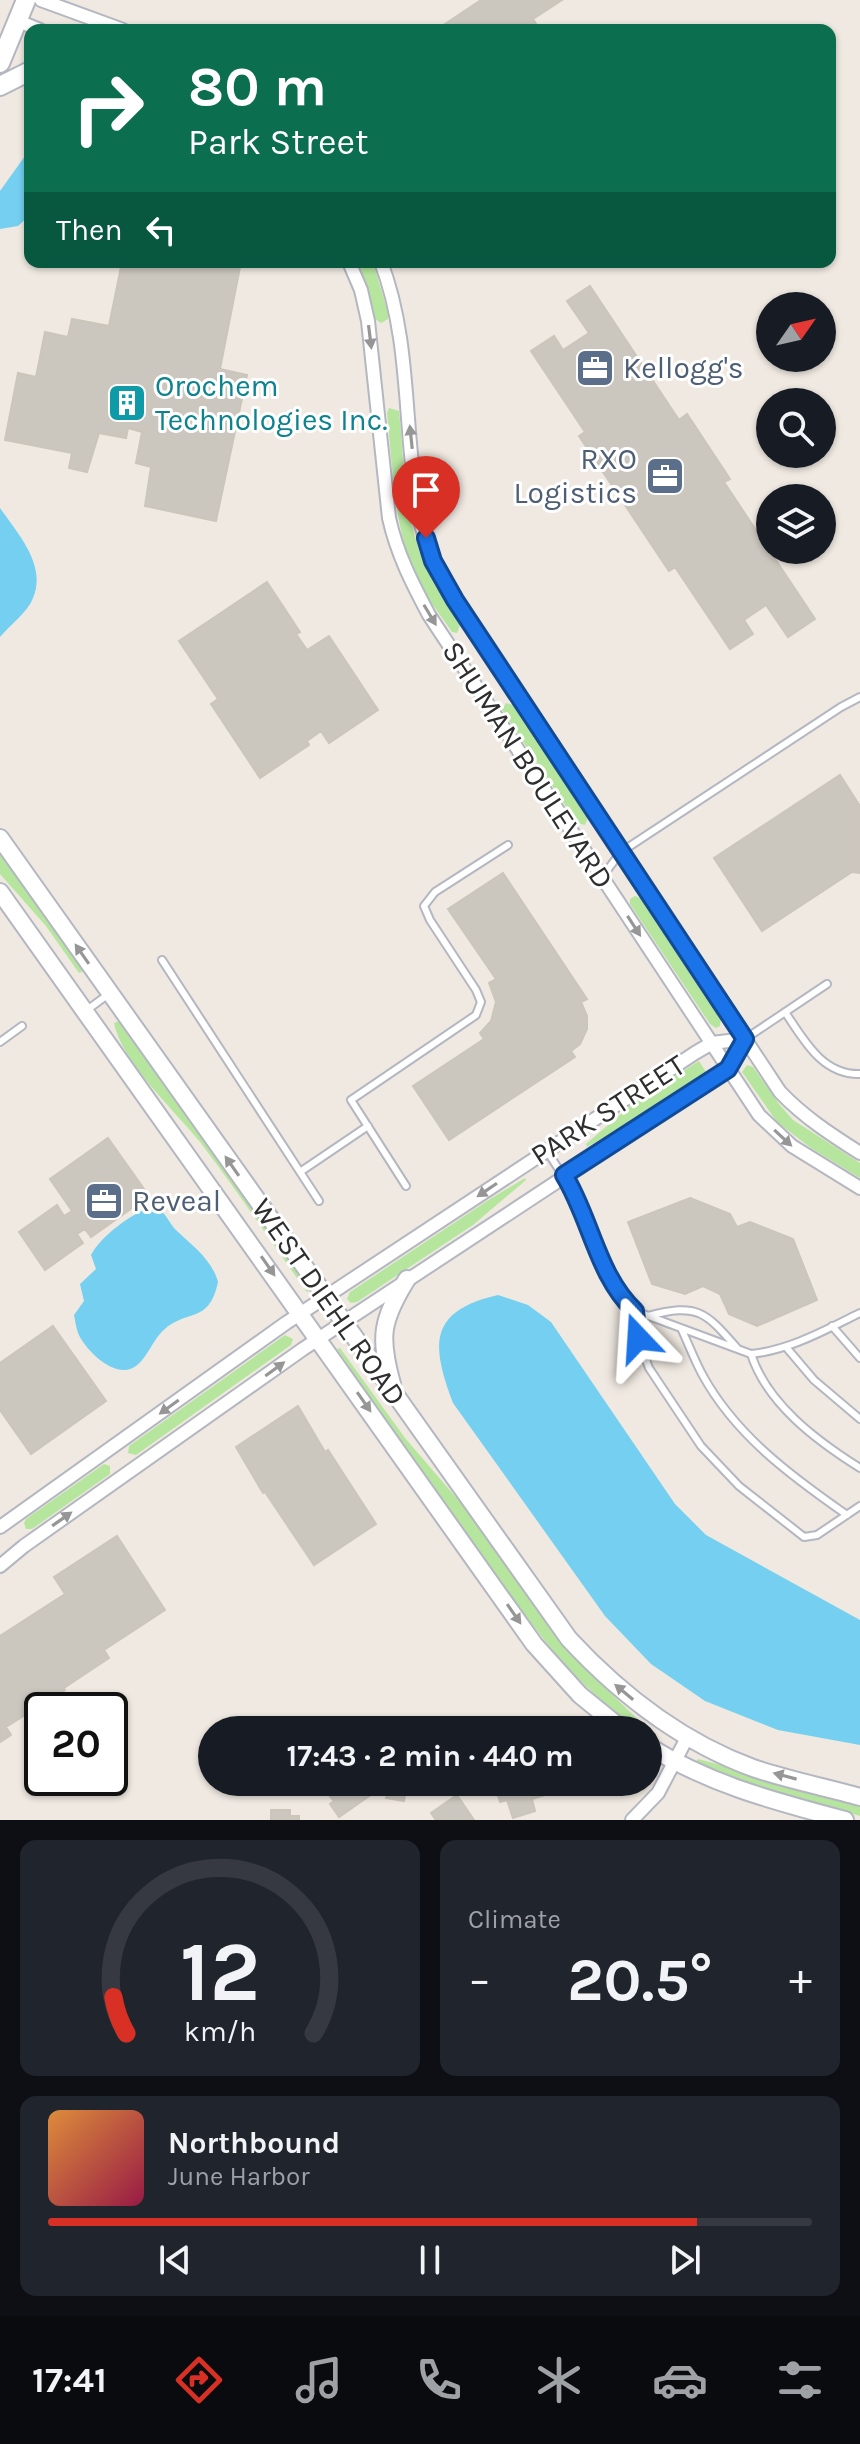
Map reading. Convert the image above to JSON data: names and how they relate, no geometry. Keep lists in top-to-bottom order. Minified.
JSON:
{"streets":{"street":["SHUMAN BOULEVARD","PARK STREET","WEST DIEHL ROAD"]},"crossings":[["SHUMAN BOULEVARD","PARK STREET"],["PARK STREET","WEST DIEHL ROAD"]],"places":{"office":["Kellogg's","RXO Logistics","Reveal"],"building":["Orochem Technologies Inc."]},"north":"top right","page":{"turn":["80 m","Park Street"],"then":"Then","limit":"20","trip":"17:43 · 2 min · 440 m","tile":"Climate","heat":["−","20.5°","+"],"song":["Northbound","June Harbor"],"tabs":"17:41","gauge":["12","km/h"]}}
